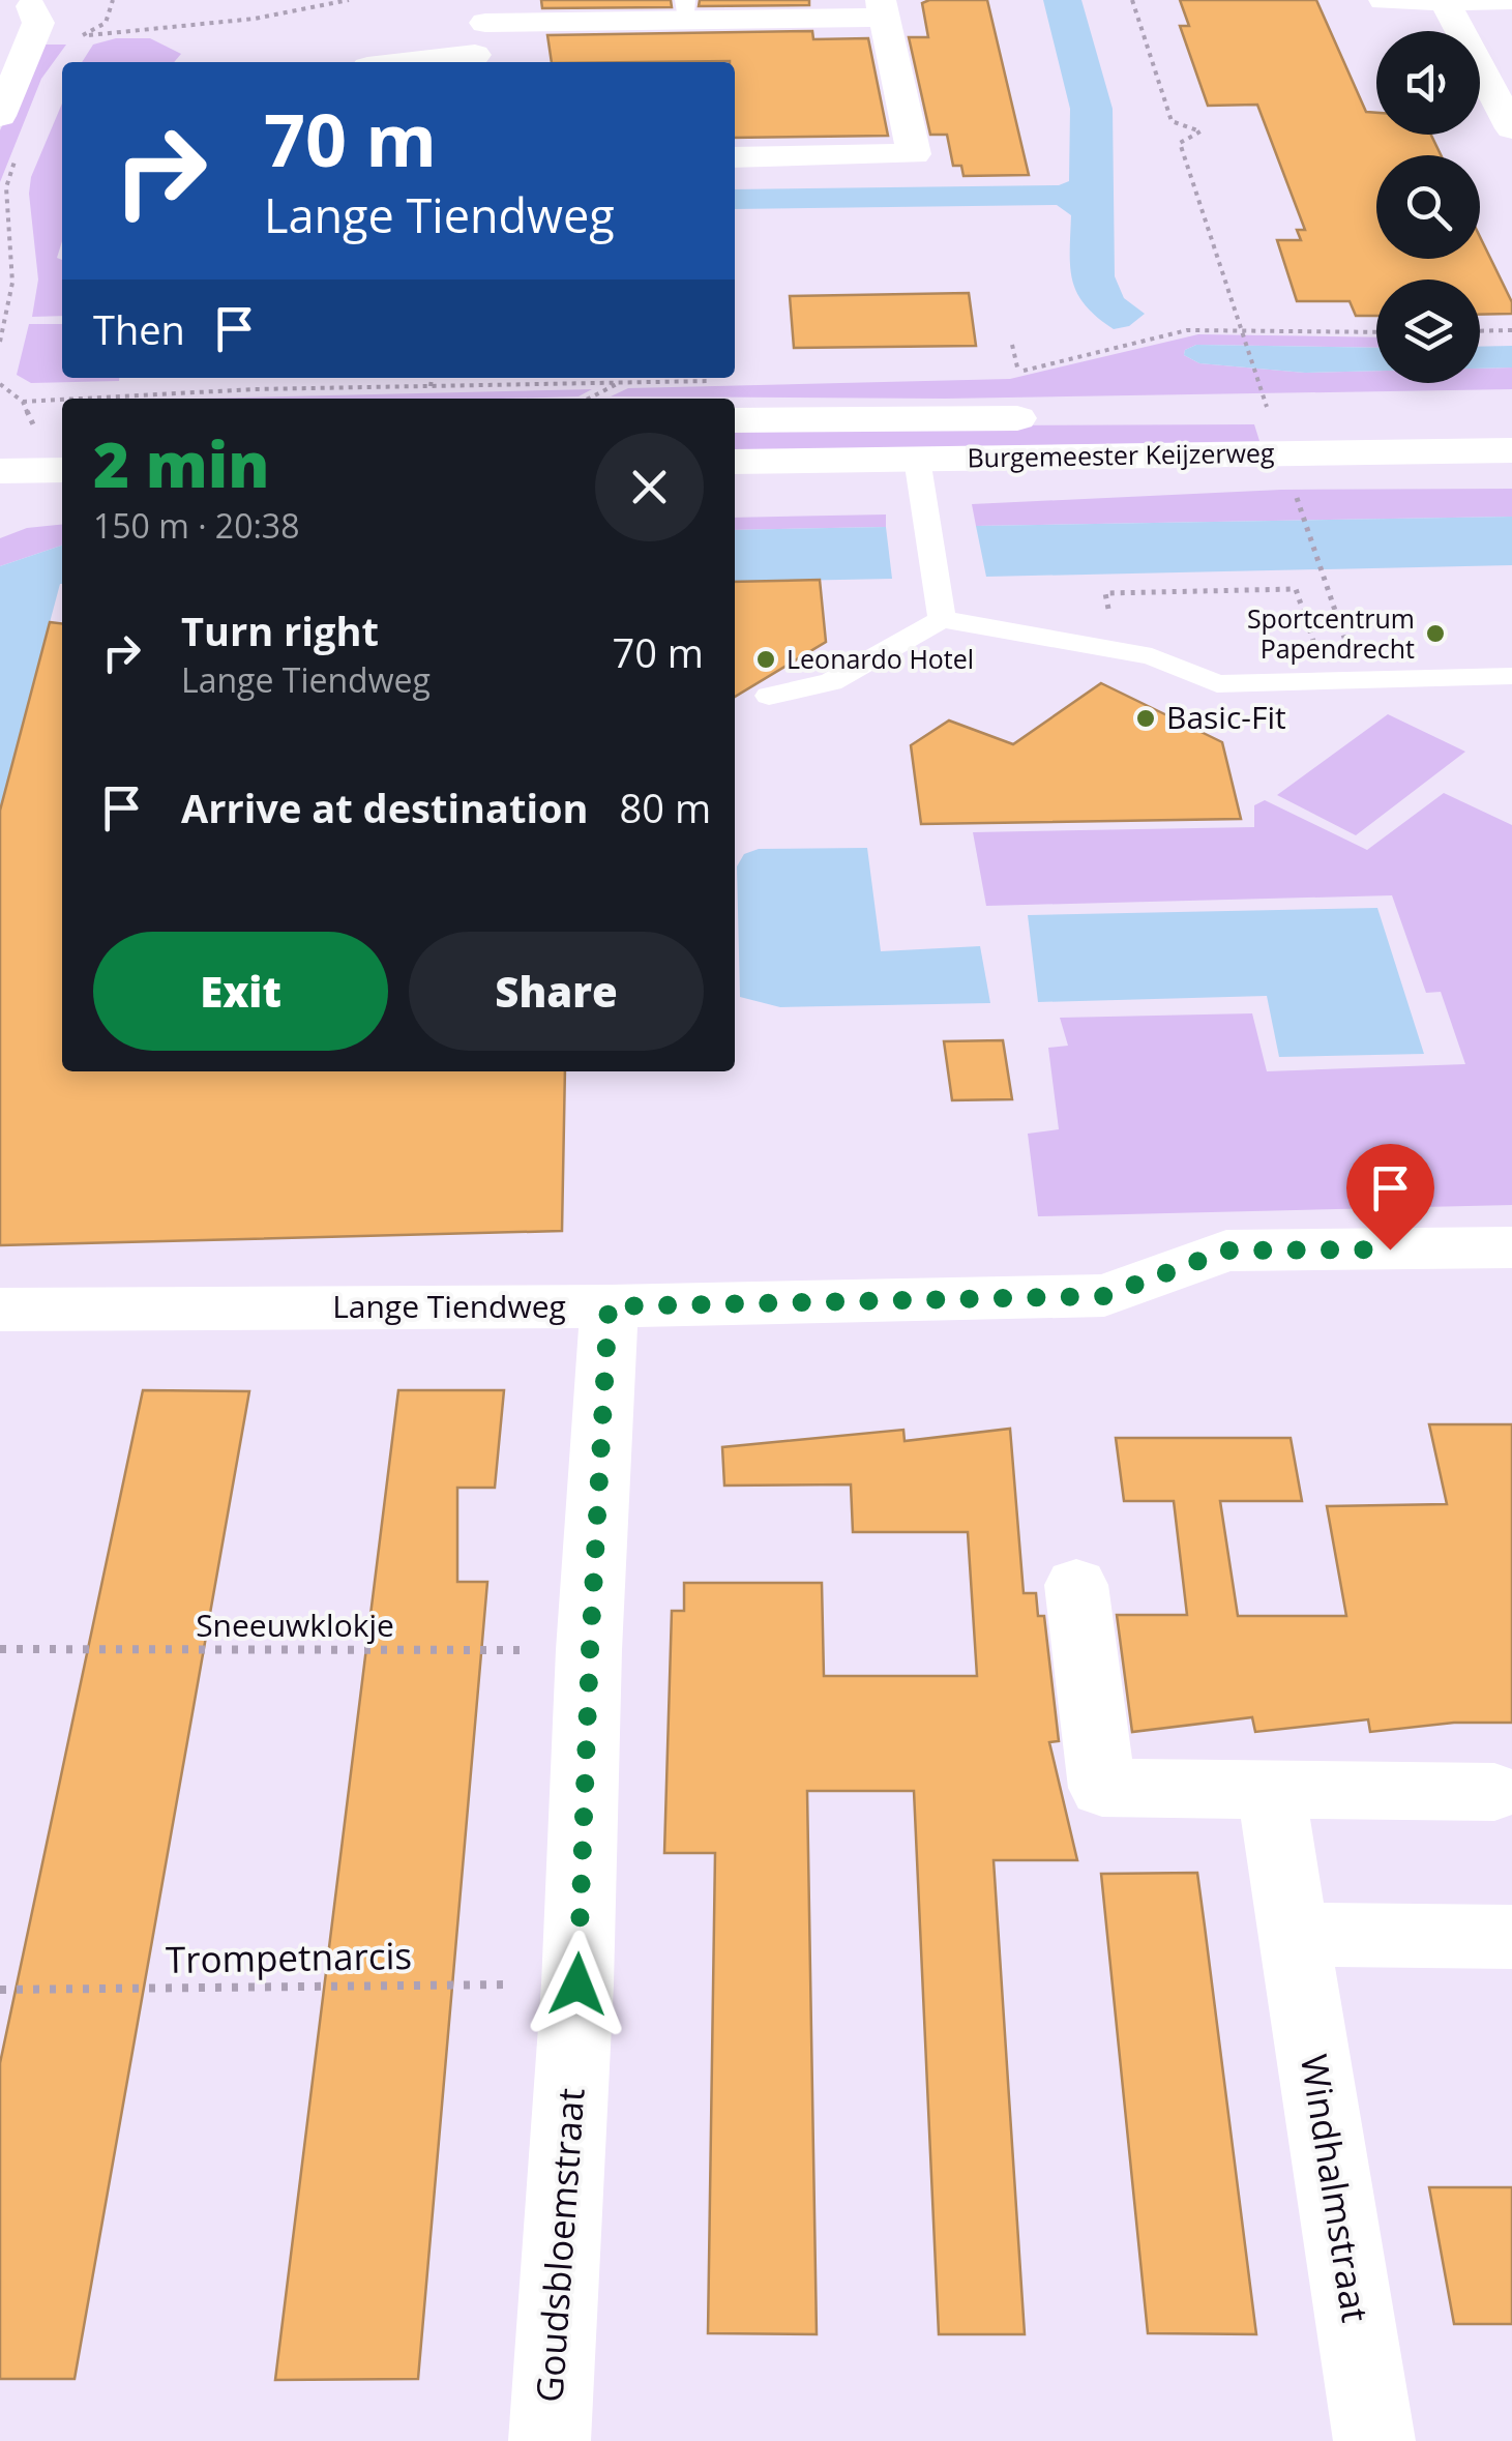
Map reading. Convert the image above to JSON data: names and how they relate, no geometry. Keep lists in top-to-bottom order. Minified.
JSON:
{"streets":{"street":["Burgemeester Keijzerweg","Lange Tiendweg","Windhalmstraat","Goudsbloemstraat"],"path":["Sneeuwklokje","Trompetnarcis"]},"crossings":[["Lange Tiendweg","Goudsbloemstraat"],["Sneeuwklokje","Goudsbloemstraat"],["Trompetnarcis","Goudsbloemstraat"]],"places":["Sportcentrum Papendrecht","Leonardo Hotel","Basic-Fit"],"page":{"turn":["70 m","Lange Tiendweg"],"then":"Then","heading":["2 min","150 m · 20:38"],"list":[{"name":"Turn right","note":"Lange Tiendweg","value":"70 m"},{"name":"Arrive at destination","value":"80 m"}],"buttons":["Exit","Share"]}}
